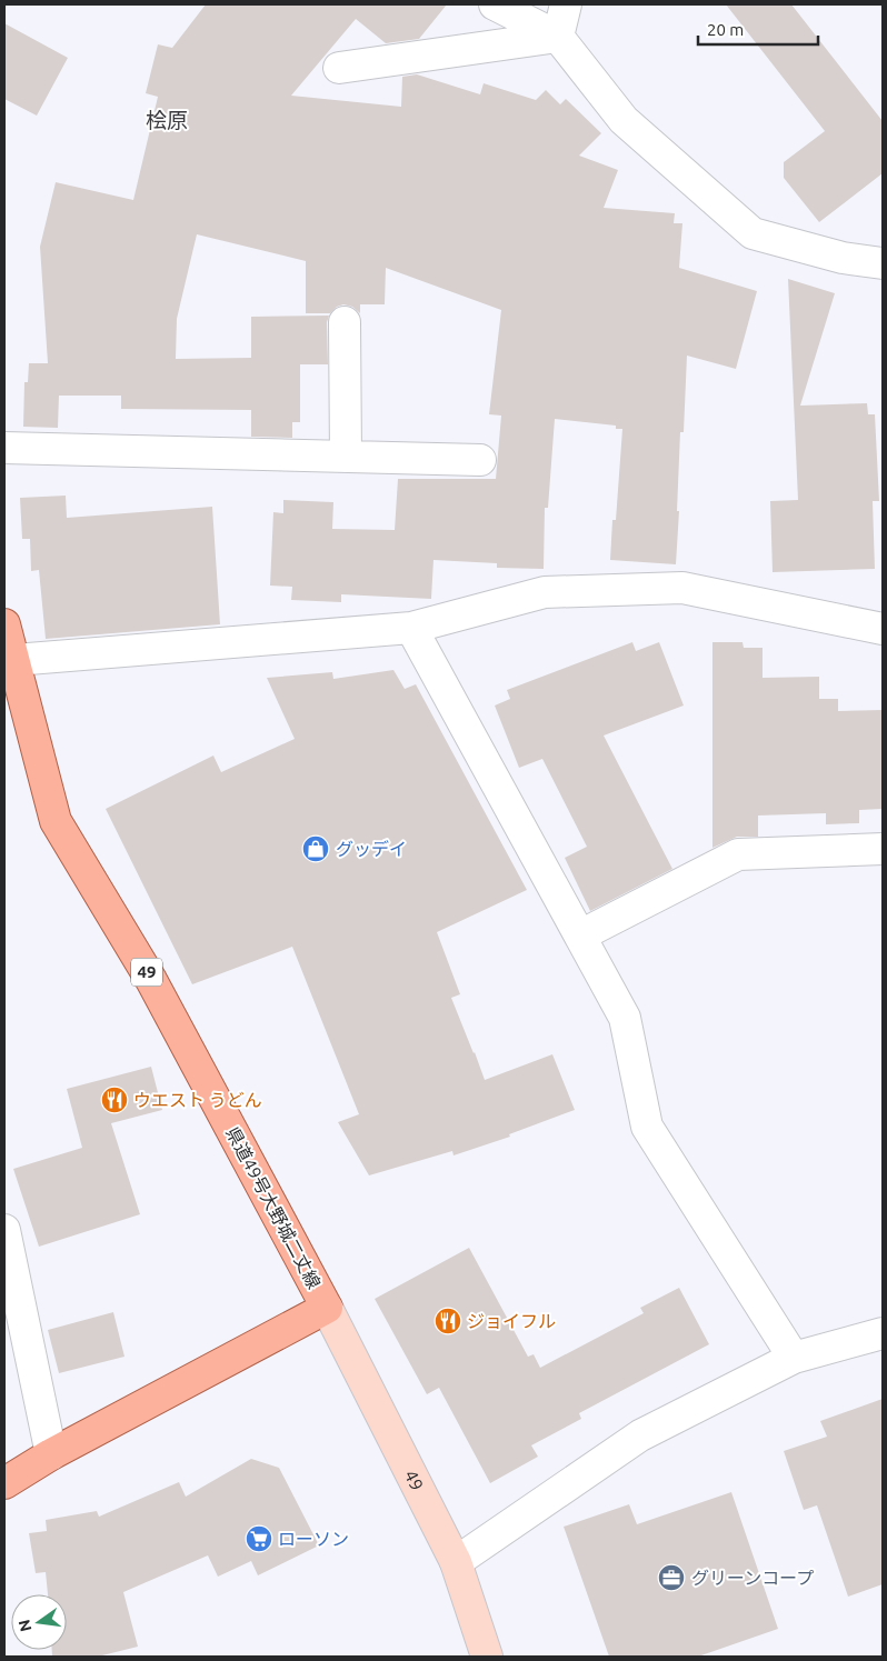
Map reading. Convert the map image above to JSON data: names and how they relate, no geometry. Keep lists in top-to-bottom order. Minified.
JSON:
{"streets":{"main road":["49","県道49号大野城二丈線"]},"crossings":[["49","県道49号大野城二丈線"]],"districts":["桧原"],"places":{"shop":["グッデイ"],"restaurant":["ウエスト うどん","ジョイフル"],"supermarket":["ローソン"],"office":["グリーンコープ"]},"scale_bar":"20 m","north":"left"}
